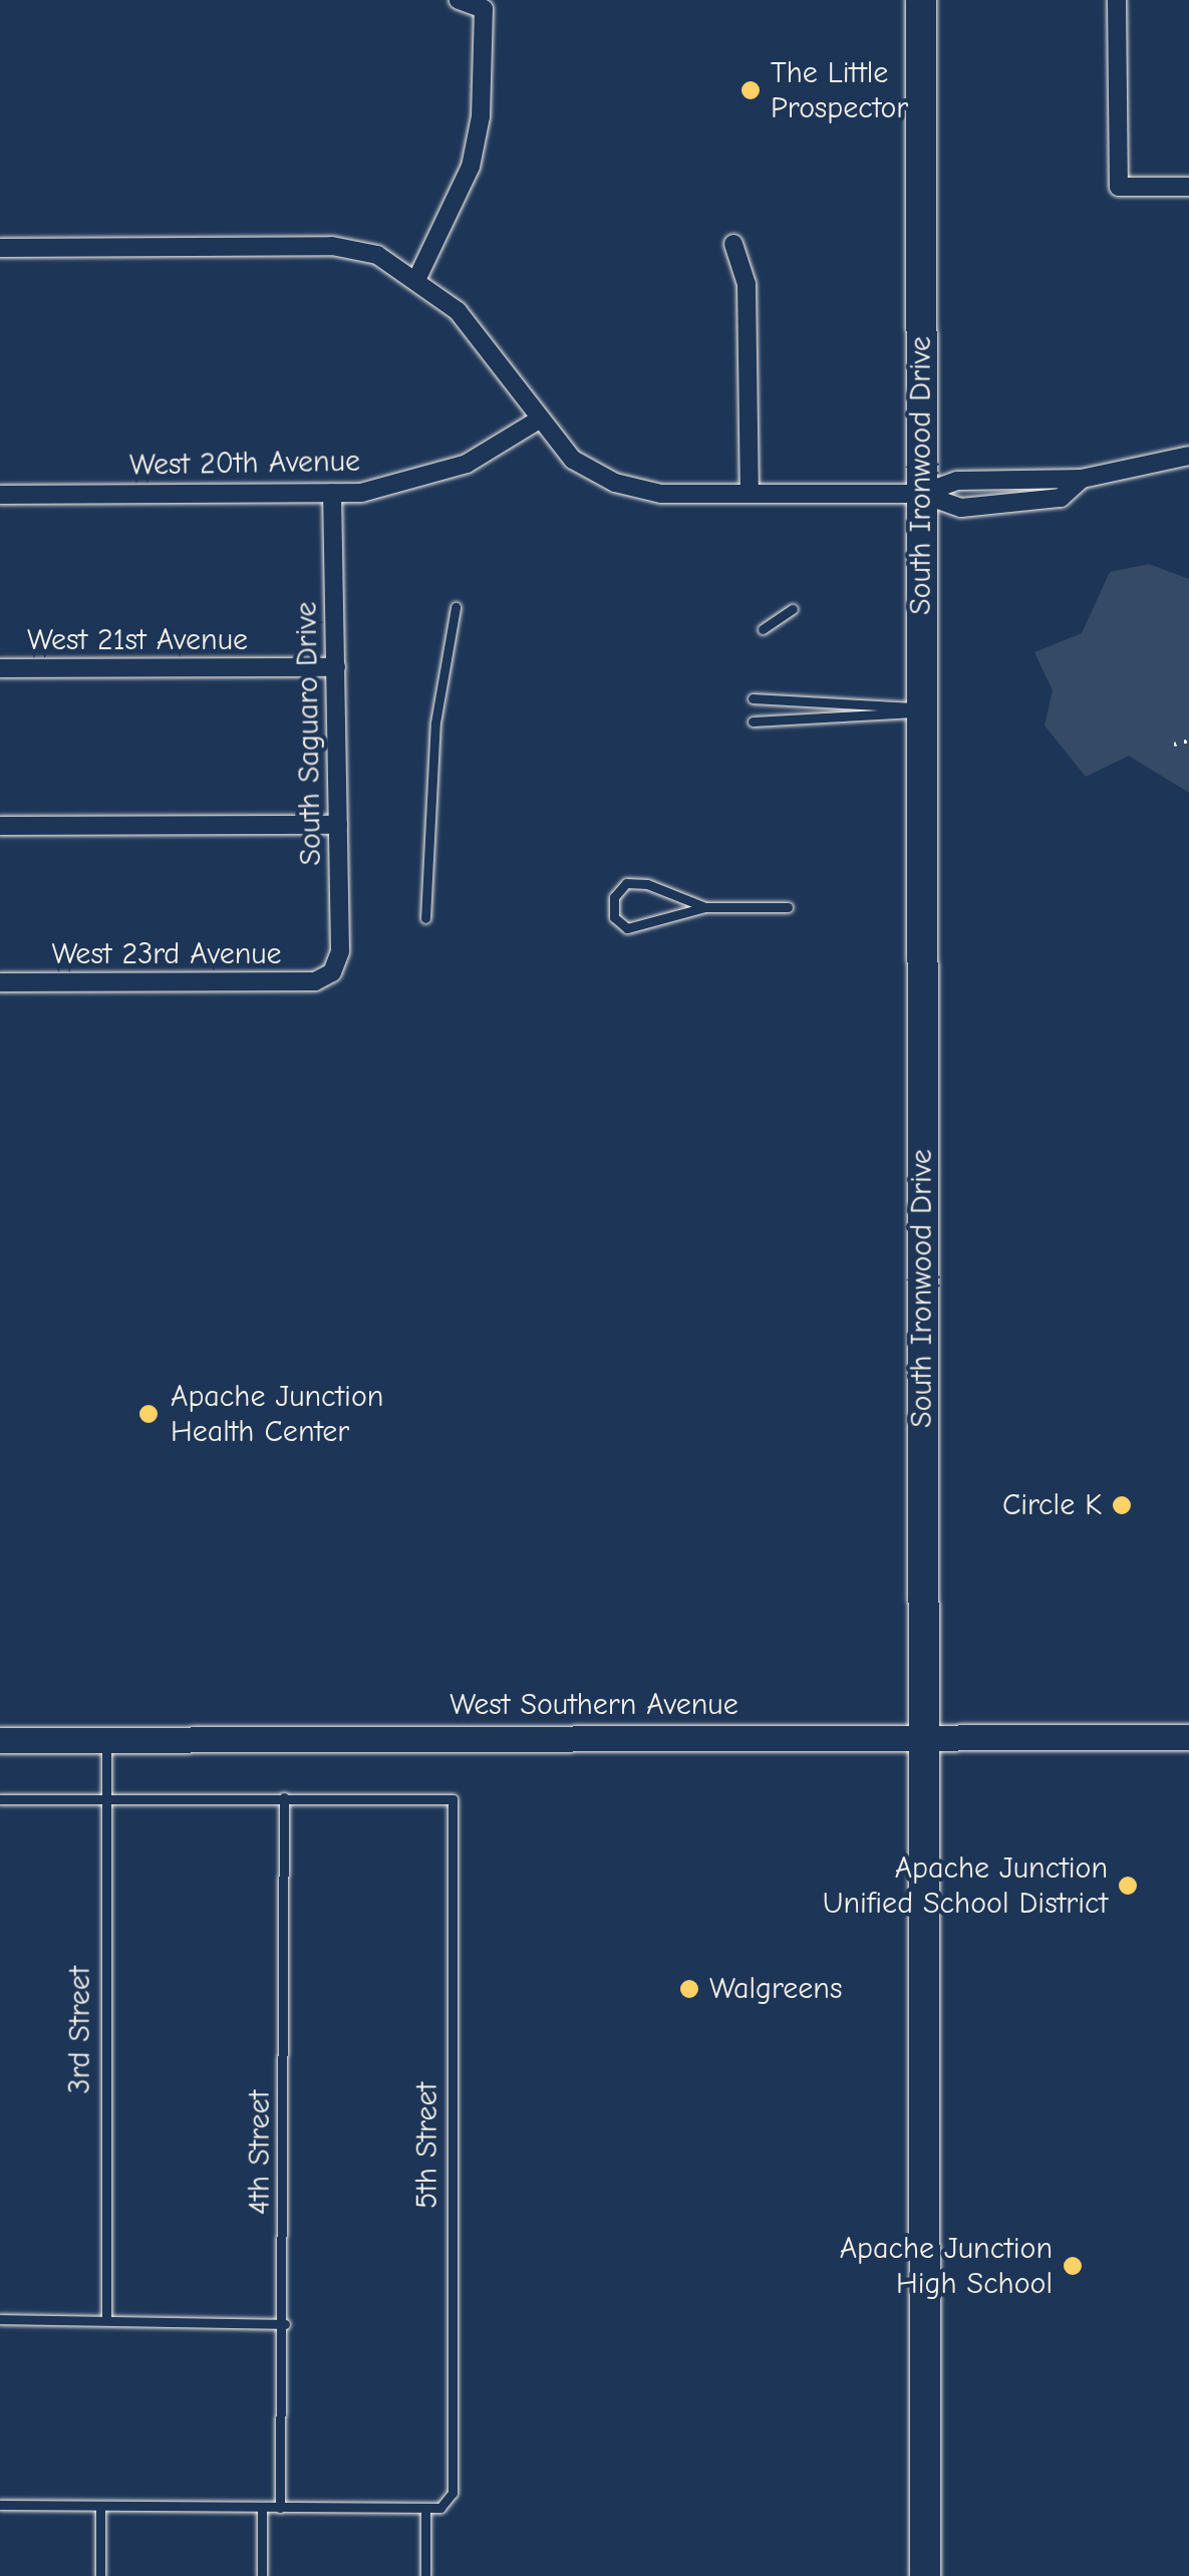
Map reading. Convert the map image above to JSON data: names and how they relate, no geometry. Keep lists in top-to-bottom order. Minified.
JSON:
{"streets":{"main road":["South Ironwood Drive","West Southern Avenue"],"street":["West 20th Avenue","West 21st Avenue","South Saguaro Drive","West 23rd Avenue"],"lane":["3rd Street","5th Street","4th Street"]},"crossings":[["West 20th Avenue","South Saguaro Drive"],["South Ironwood Drive","West Southern Avenue"],["West 21st Avenue","South Saguaro Drive"],["South Saguaro Drive","West 23rd Avenue"],["West Southern Avenue","3rd Street"],["5th Street","4th Street"]],"places":["The Little Prospector","Apache Junction Health Center","Circle K","Apache Junction Unified School District","Walgreens","Apache Junction High School"]}
